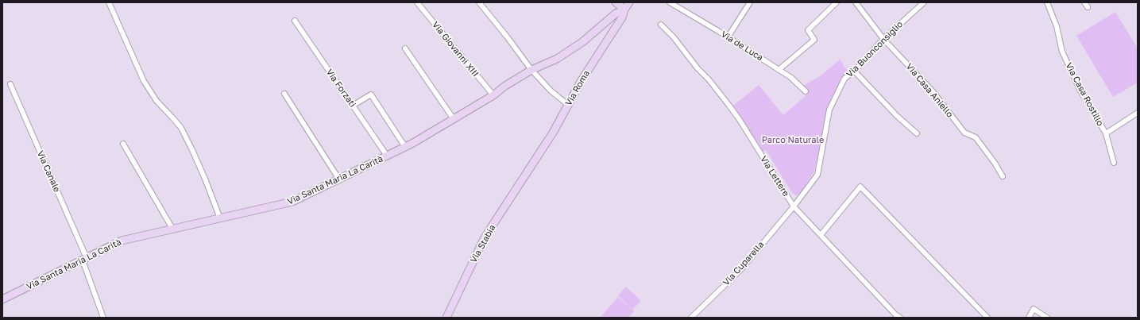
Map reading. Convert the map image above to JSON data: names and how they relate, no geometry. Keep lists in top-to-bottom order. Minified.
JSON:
{"streets":{"street":["Via de Luca","Via Giovanni XIII","Via Buonconsiglio","Via Forzati","Via Roma","Via Casa Aniello","Via Casa Rostillo","Via Canale","Via Lettere","Via Santa Maria La Carità","Via Stabia","Via Cuparella"]},"crossings":[["Via Giovanni XIII","Via Santa Maria La Carità"],["Via Buonconsiglio","Via Casa Aniello"],["Via Buonconsiglio","Via Lettere"],["Via Buonconsiglio","Via Cuparella"],["Via Forzati","Via Santa Maria La Carità"],["Via Roma","Via Santa Maria La Carità"],["Via Roma","Via Stabia"],["Via Canale","Via Santa Maria La Carità"],["Via Lettere","Via Cuparella"]],"parks":["Parco Naturale"]}
